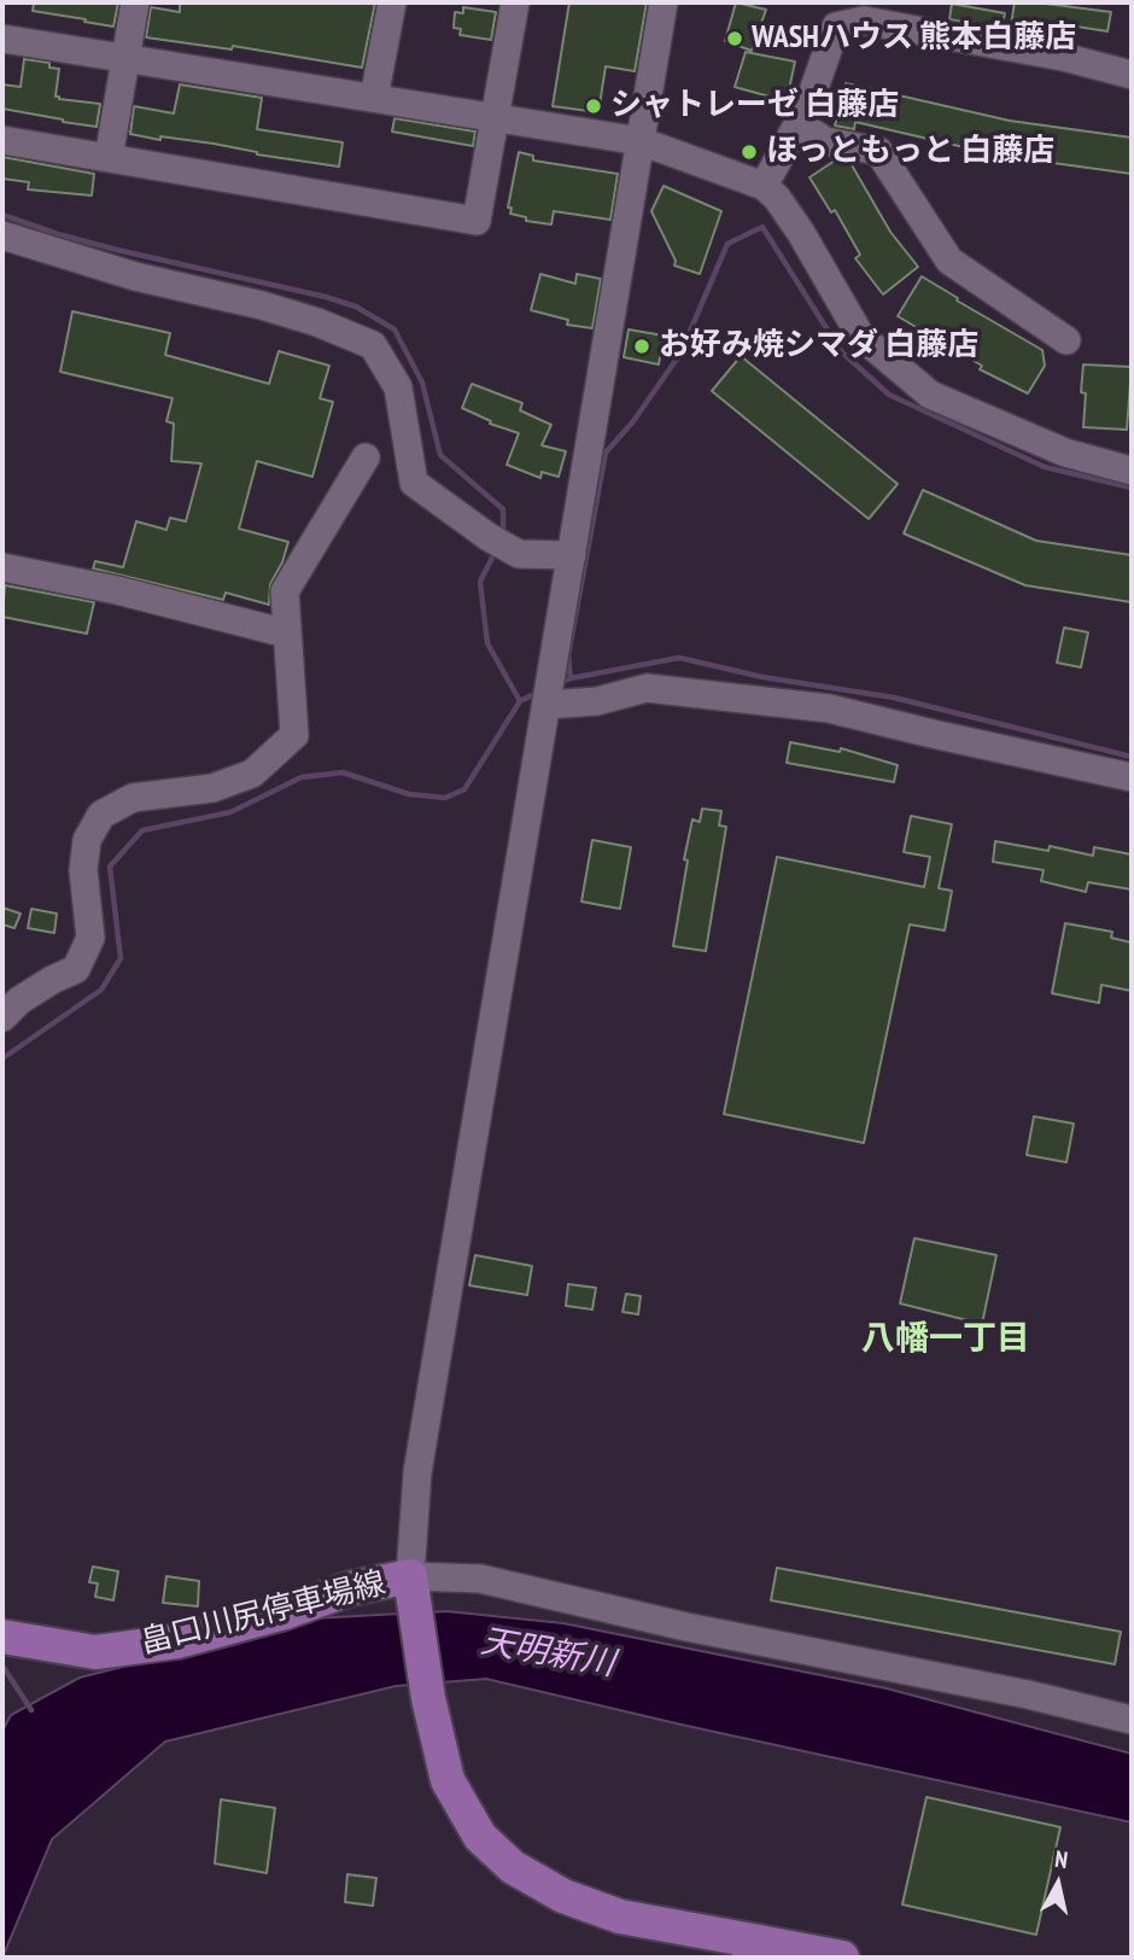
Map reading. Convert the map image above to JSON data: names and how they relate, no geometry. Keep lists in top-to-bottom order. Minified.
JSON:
{"streets":{"main road":["畠口川尻停車場線"]},"districts":["八幡一丁目"],"water":["天明新川"],"places":["WASHハウス 熊本白藤店","シャトレーゼ 白藤店","ほっともっと 白藤店","お好み焼シマダ 白藤店"],"north":"top"}
